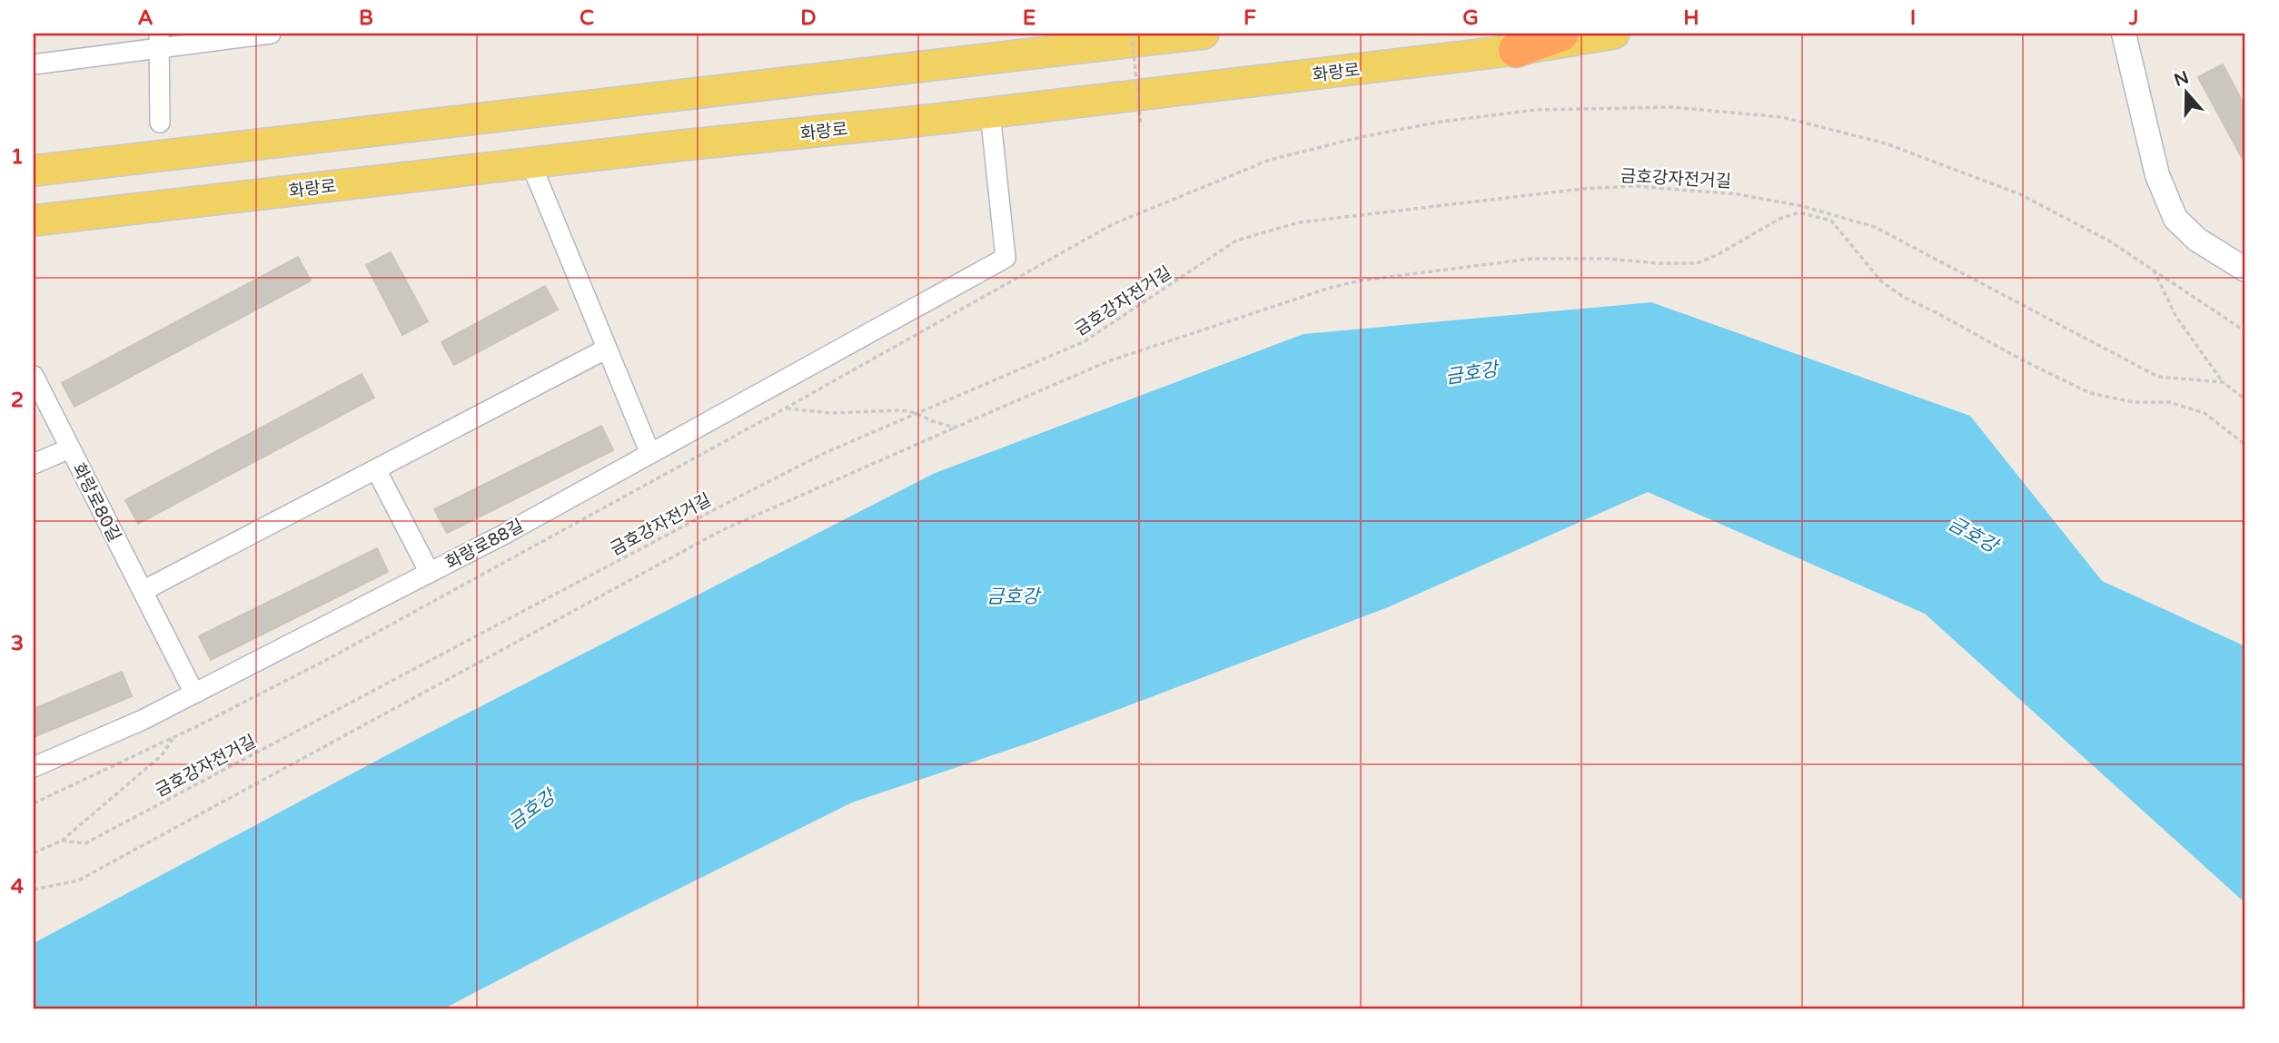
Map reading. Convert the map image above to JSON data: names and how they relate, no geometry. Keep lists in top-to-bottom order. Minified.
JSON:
{"streets":{"main road":["화랑로"],"street":["화랑로80길","화랑로88길"],"path":["금호강자전거길"]},"crossings":[["화랑로","화랑로88길"],["화랑로80길","화랑로88길"]],"water":["금호강"],"north":"top","grid":{"columns":["A","B","C","D","E","F","G","H","I","J"],"rows":["1","2","3","4"]}}
